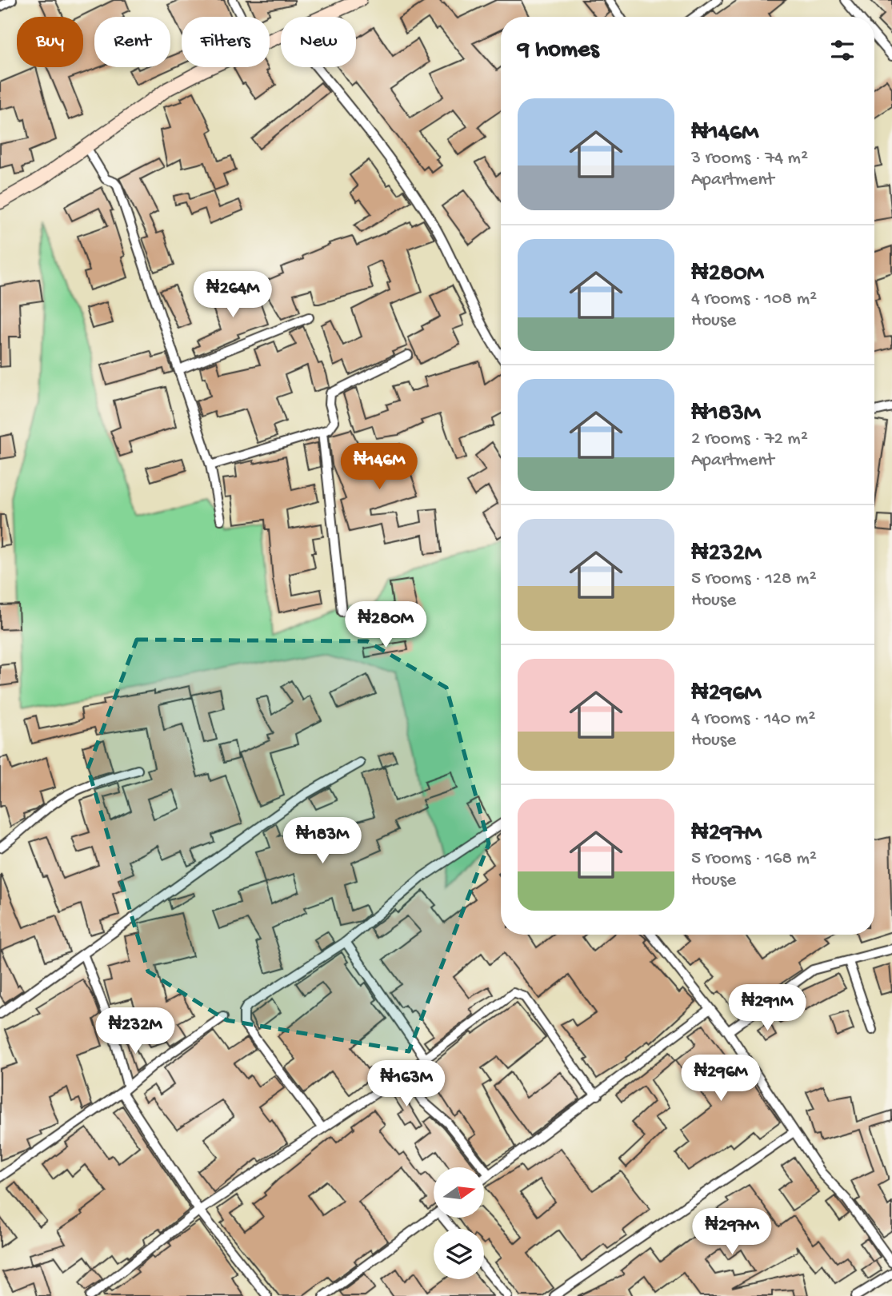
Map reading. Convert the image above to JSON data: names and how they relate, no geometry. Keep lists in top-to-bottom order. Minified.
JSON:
{"north":"right","page":{"chip":["Buy","Rent","Filters","New"],"heading":"9 homes","list":[{"name":"₦146M","note":"3 rooms · 74 m² · Apartment"},{"name":"₦280M","note":"4 rooms · 108 m² · House"},{"name":"₦183M","note":"2 rooms · 72 m² · Apartment"},{"name":"₦232M","note":"5 rooms · 128 m² · House"},{"name":"₦296M","note":"4 rooms · 140 m² · House"},{"name":"₦297M","note":"5 rooms · 168 m² · House"}],"price":["₦264M","₦146M","₦280M","₦183M","₦291M","₦232M","₦296M","₦163M","₦297M"]}}
